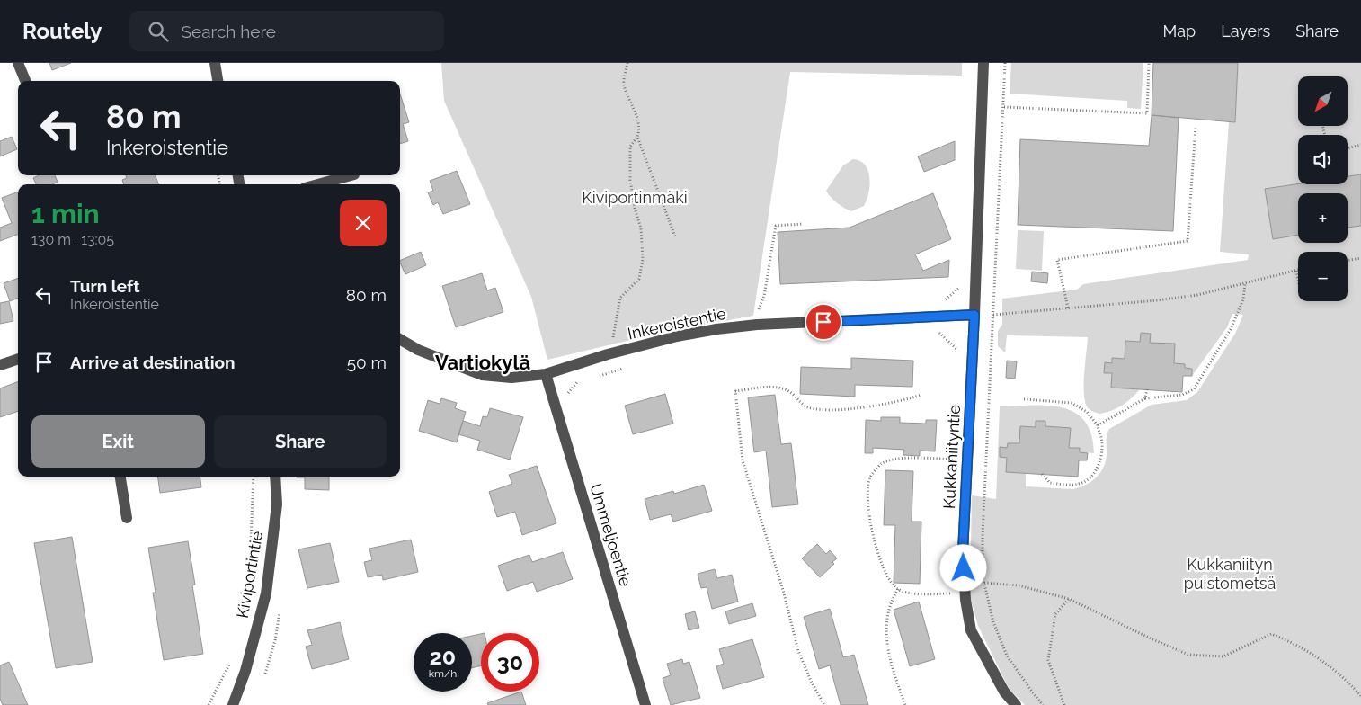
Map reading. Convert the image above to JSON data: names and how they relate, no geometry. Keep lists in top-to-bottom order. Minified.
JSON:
{"streets":{"street":["Inkeroistentie","Kukkaniityntie","Ummeljoentie","Kiviportintie"]},"crossings":[["Inkeroistentie","Kukkaniityntie"],["Inkeroistentie","Ummeljoentie"]],"districts":["Vartiokylä"],"parks":["Kiviportinmäki","Kukkaniityn puistometsä"],"north":"bottom left","page":{"header":"Routely","search":"Search here","nav":["Map","Layers","Share"],"map_buttons":["+","−"],"turn":["80 m","Inkeroistentie"],"heading":["1 min","130 m · 13:05"],"list":[{"name":"Turn left","note":"Inkeroistentie","value":"80 m"},{"name":"Arrive at destination","value":"50 m"}],"buttons":["Exit","Share"],"speed":"20 km/h","limit":"30"}}
